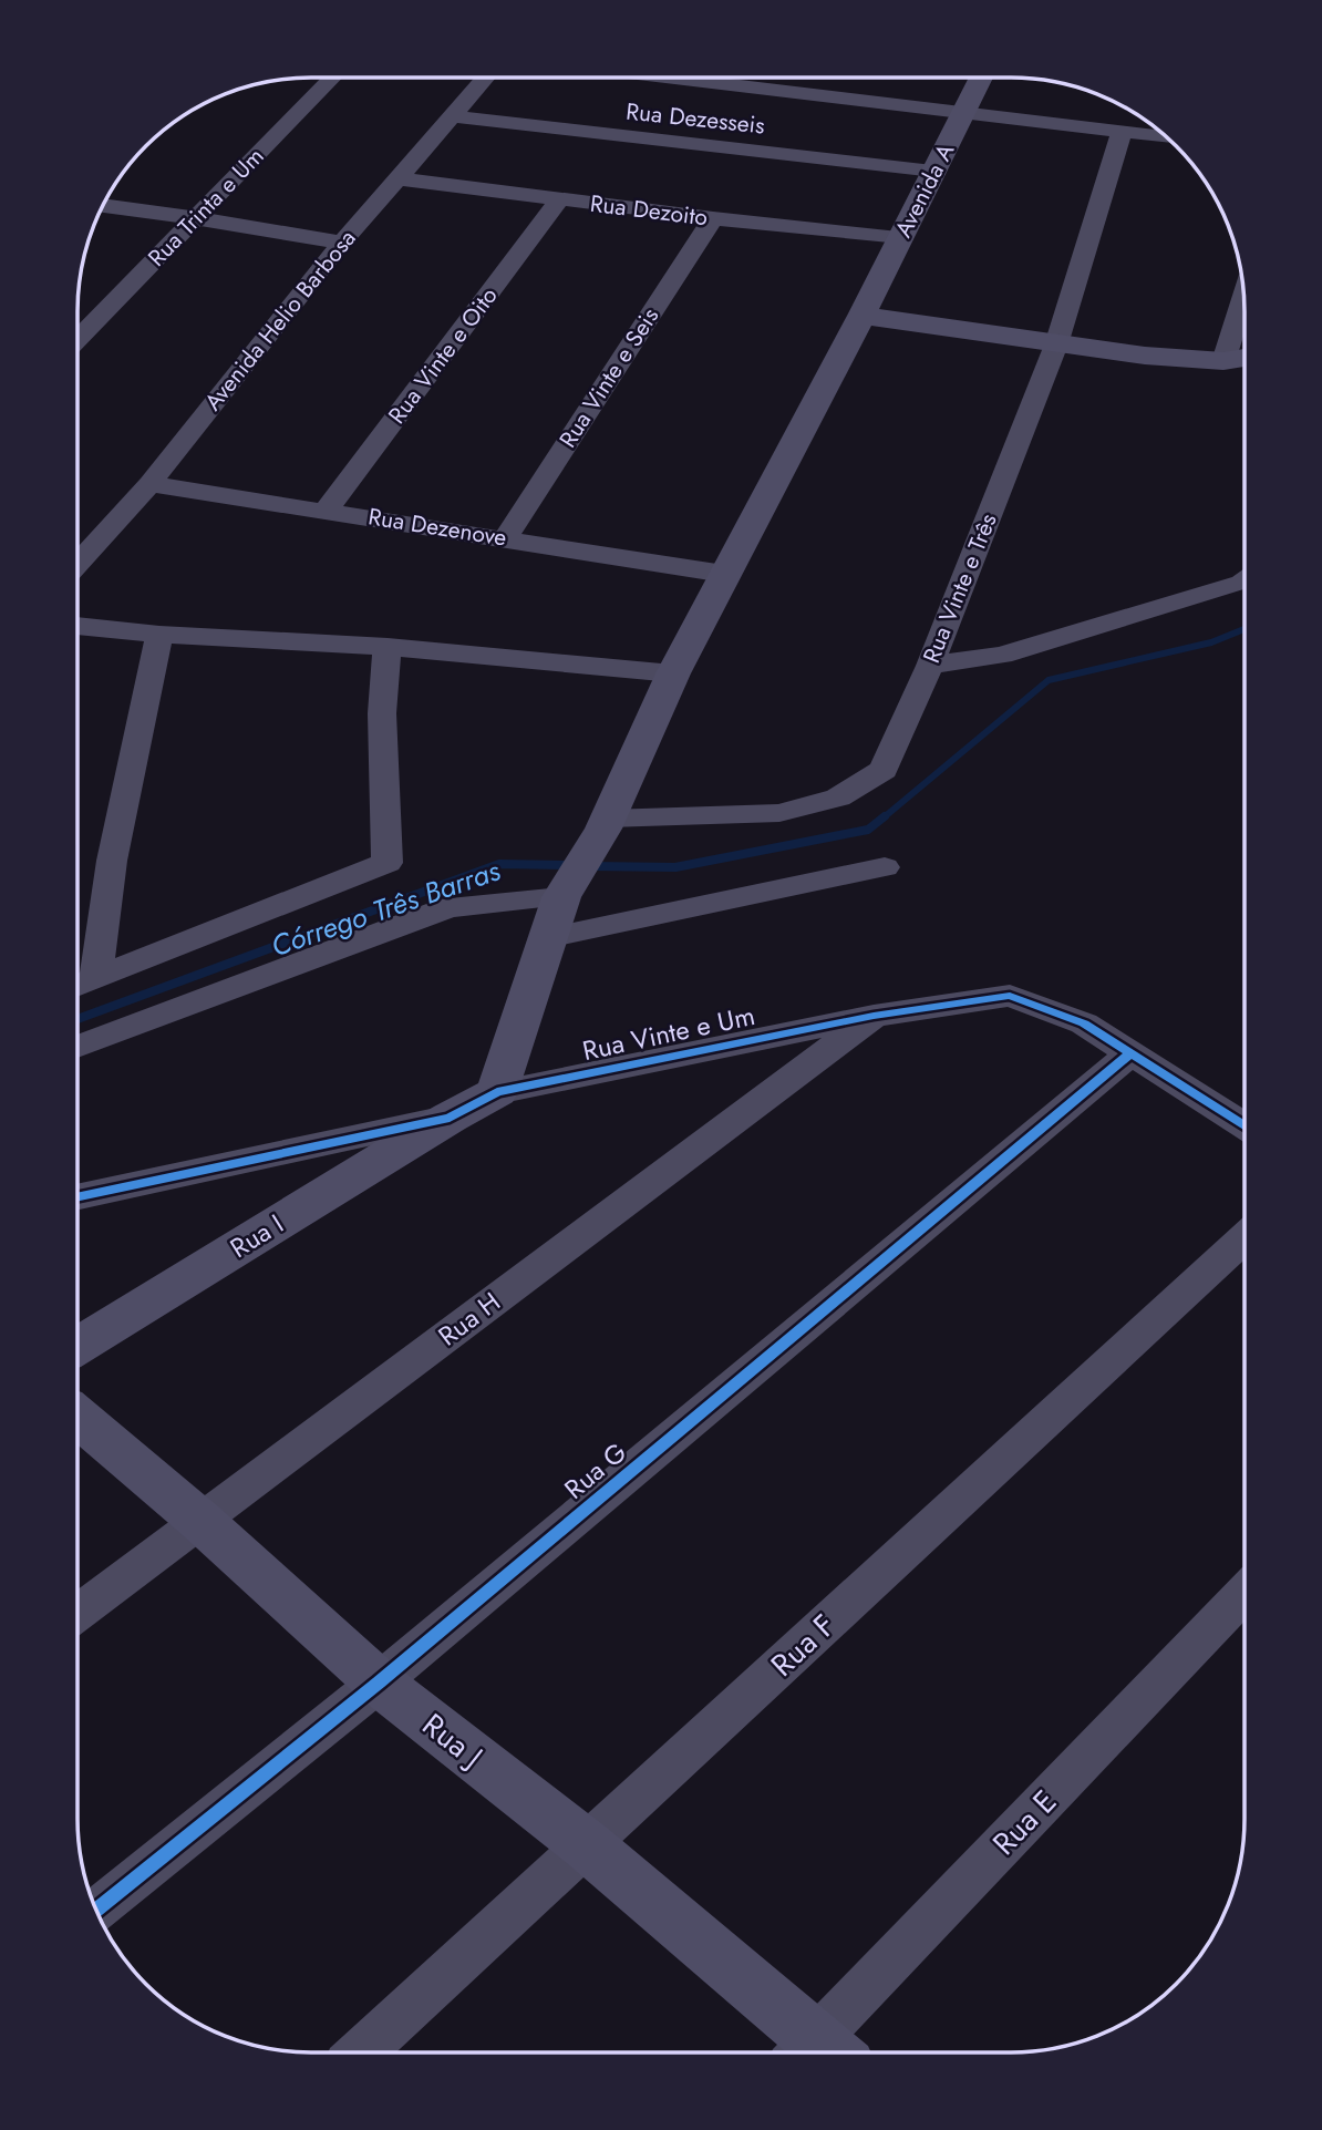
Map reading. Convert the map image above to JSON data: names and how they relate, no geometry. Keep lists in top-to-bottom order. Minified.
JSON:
{"streets":{"street":["Rua Dezesseis","Avenida A","Rua Trinta e Um","Rua Dezoito","Avenida Helio Barbosa","Rua Vinte e Oito","Rua Vinte e Seis","Rua Dezenove","Rua Vinte e Três","Rua Vinte e Um","Rua I","Rua H","Rua G","Rua F","Rua J","Rua E"]},"crossings":[["Rua Dezesseis","Avenida A"],["Rua Dezesseis","Avenida Helio Barbosa"],["Avenida A","Rua Dezoito"],["Rua Dezoito","Avenida Helio Barbosa"],["Rua Dezoito","Rua Vinte e Oito"],["Rua Dezoito","Rua Vinte e Seis"],["Avenida Helio Barbosa","Rua Dezenove"],["Rua Vinte e Oito","Rua Dezenove"],["Rua Vinte e Seis","Rua Dezenove"],["Rua Vinte e Um","Rua I"],["Rua Vinte e Um","Rua H"],["Rua Vinte e Um","Rua G"],["Rua H","Rua J"],["Rua G","Rua J"],["Rua F","Rua J"]],"water":["Córrego Três Barras"]}
